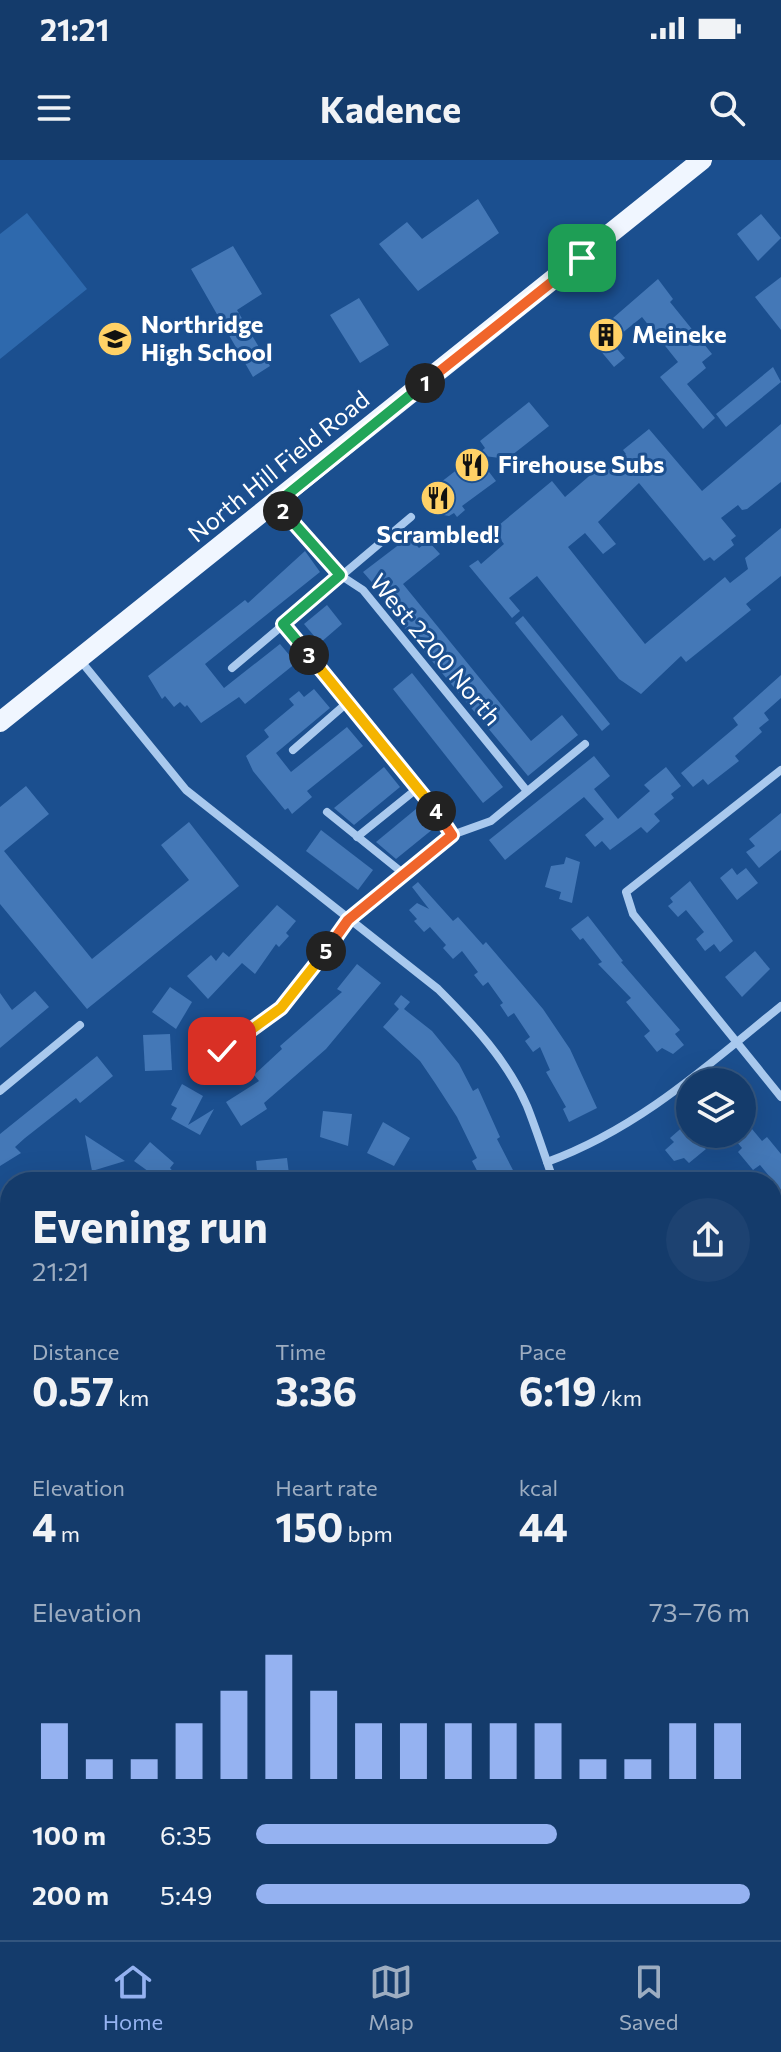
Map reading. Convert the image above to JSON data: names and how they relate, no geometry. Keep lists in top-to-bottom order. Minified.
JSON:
{"streets":{"main road":["North Hill Field Road"],"street":["West 2200 North"]},"crossings":[["North Hill Field Road","West 2200 North"]],"places":{"building":["Meineke"],"school or university":["Northridge High School"],"restaurant":["Firehouse Subs","Scrambled!"]},"page":{"status":"21:21","header":"Kadence","pins":["1","2","3","4","5"],"heading":["Evening run","21:21"],"stats":[["Distance","0.57 km"],["Time","3:36"],["Pace","6:19 /km"],["Elevation","4 m"],["Heart rate","150 bpm"],["kcal","44"]],"chart":["Elevation","73–76 m"],"list":[{"name":"100 m","note":"6:35"},{"name":"200 m","note":"5:49"}],"tabs":["Home","Map","Saved"]}}
